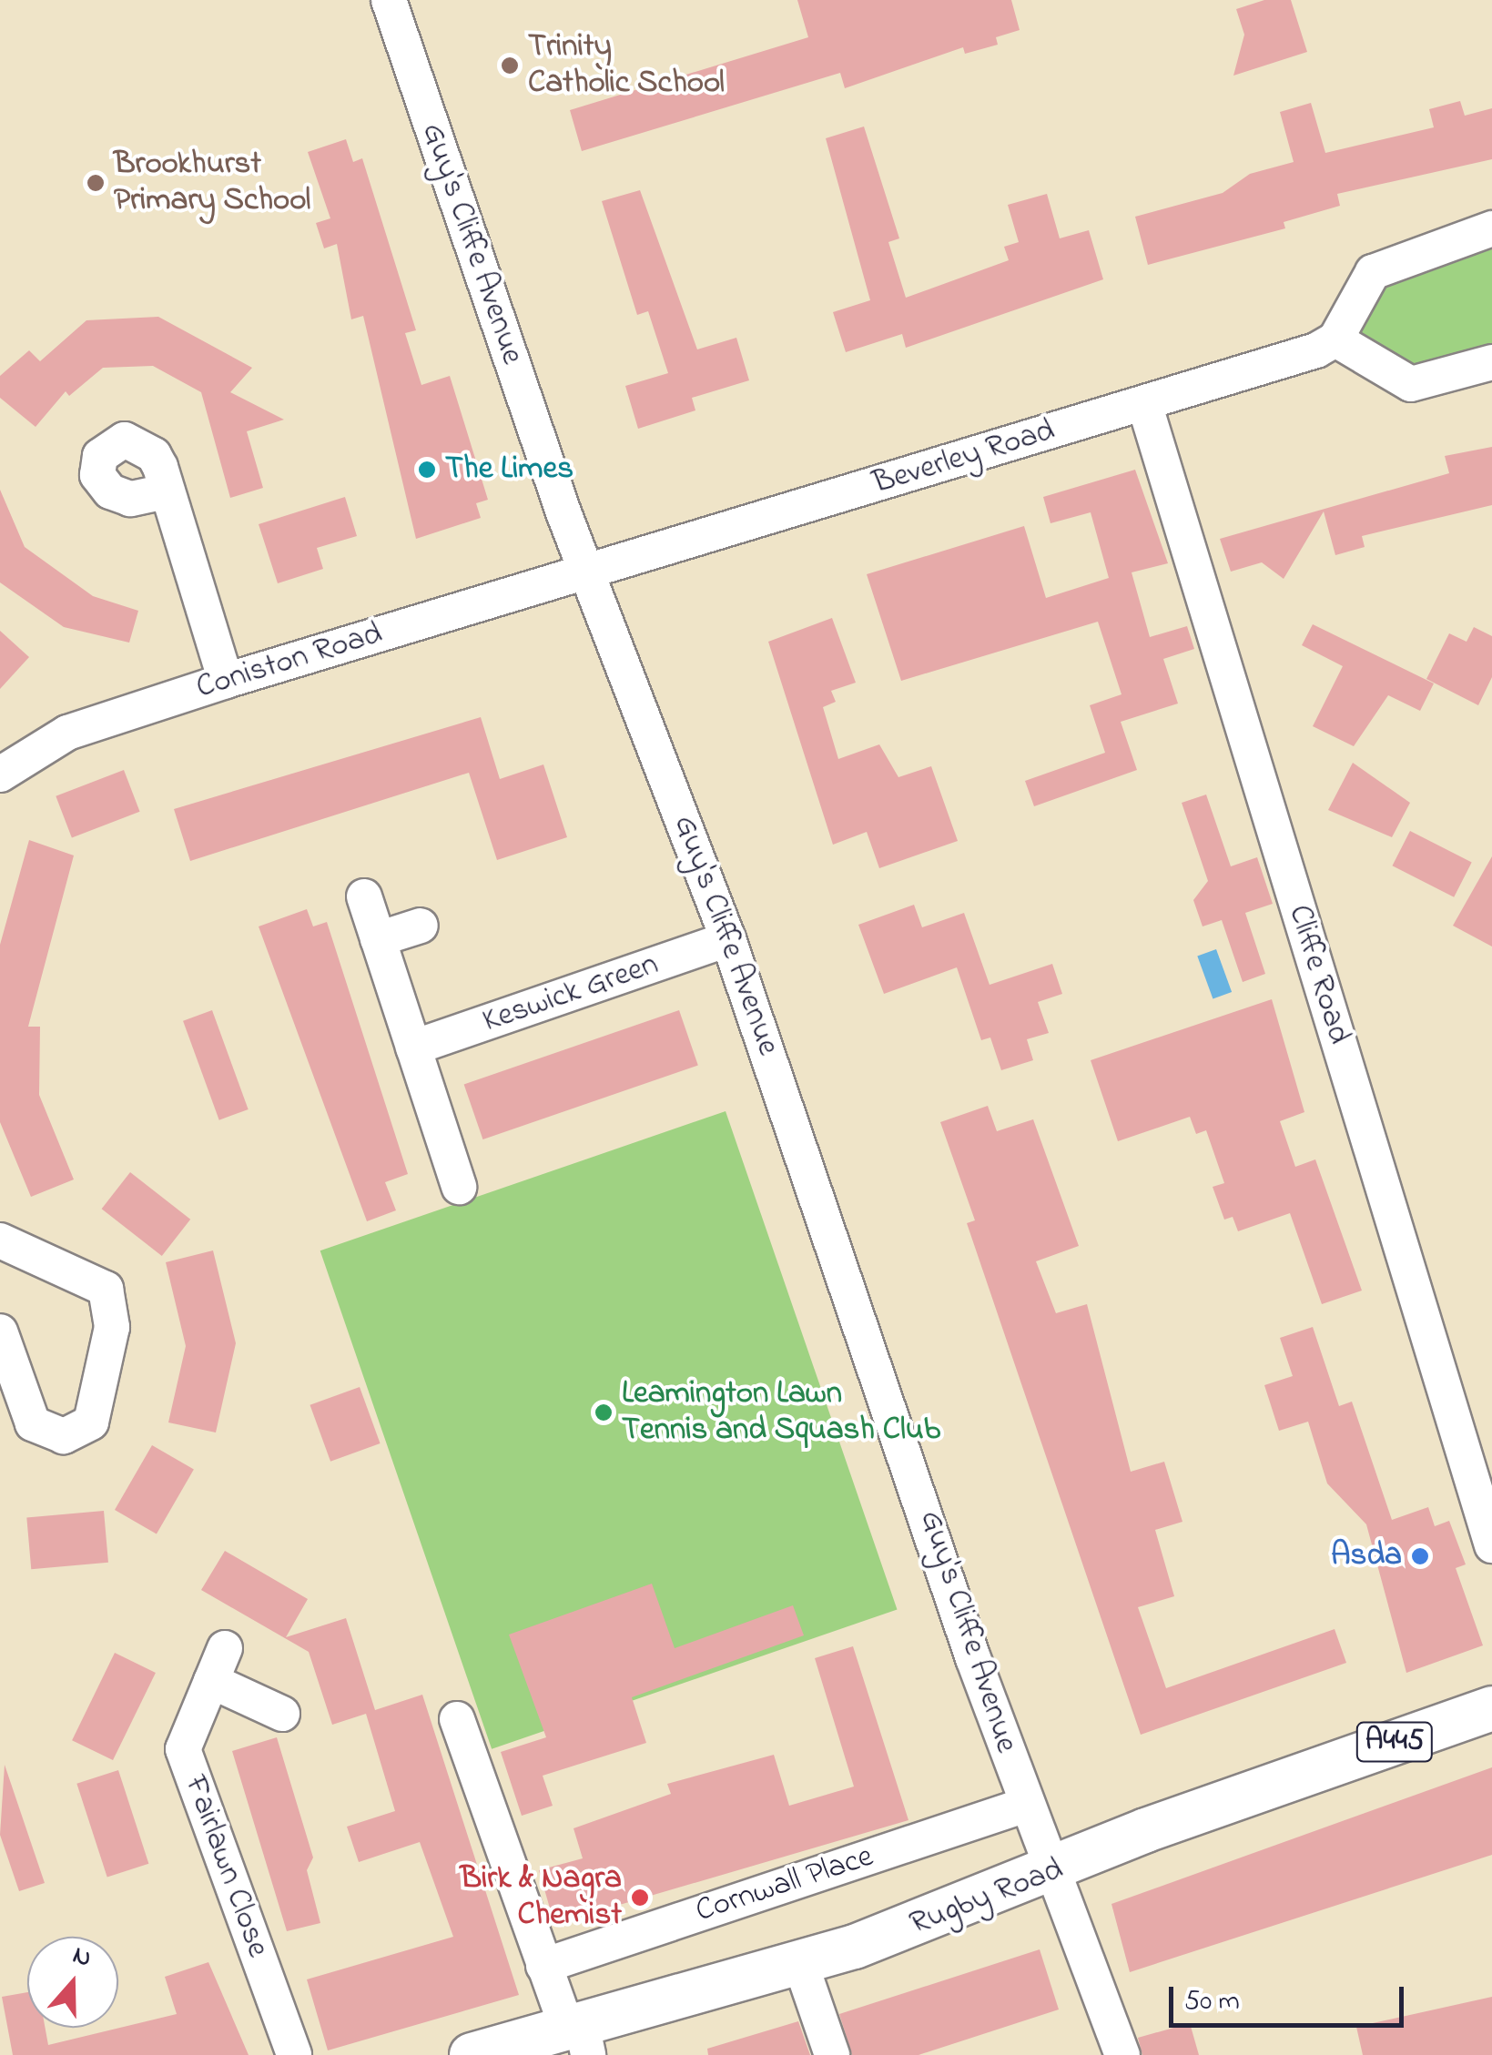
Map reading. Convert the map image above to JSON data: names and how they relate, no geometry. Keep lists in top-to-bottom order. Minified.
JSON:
{"streets":{"main road":["A445","Rugby Road"],"street":["Guy's Cliffe Avenue","Beverley Road","Coniston Road","Cliffe Road","Keswick Green","Fairlawn Close","Cornwall Place"]},"crossings":[["Guy's Cliffe Avenue","Beverley Road"],["Guy's Cliffe Avenue","Coniston Road"],["Guy's Cliffe Avenue","Keswick Green"],["Guy's Cliffe Avenue","Cornwall Place"],["Guy's Cliffe Avenue","Rugby Road"],["Beverley Road","Coniston Road"],["Beverley Road","Cliffe Road"]],"places":["Trinity Catholic School","Brookhurst Primary School","The Limes","Leamington Lawn Tennis and Squash Club","Asda","Birk & Nagra Chemist"],"scale_bar":"50 m","north":"top"}
